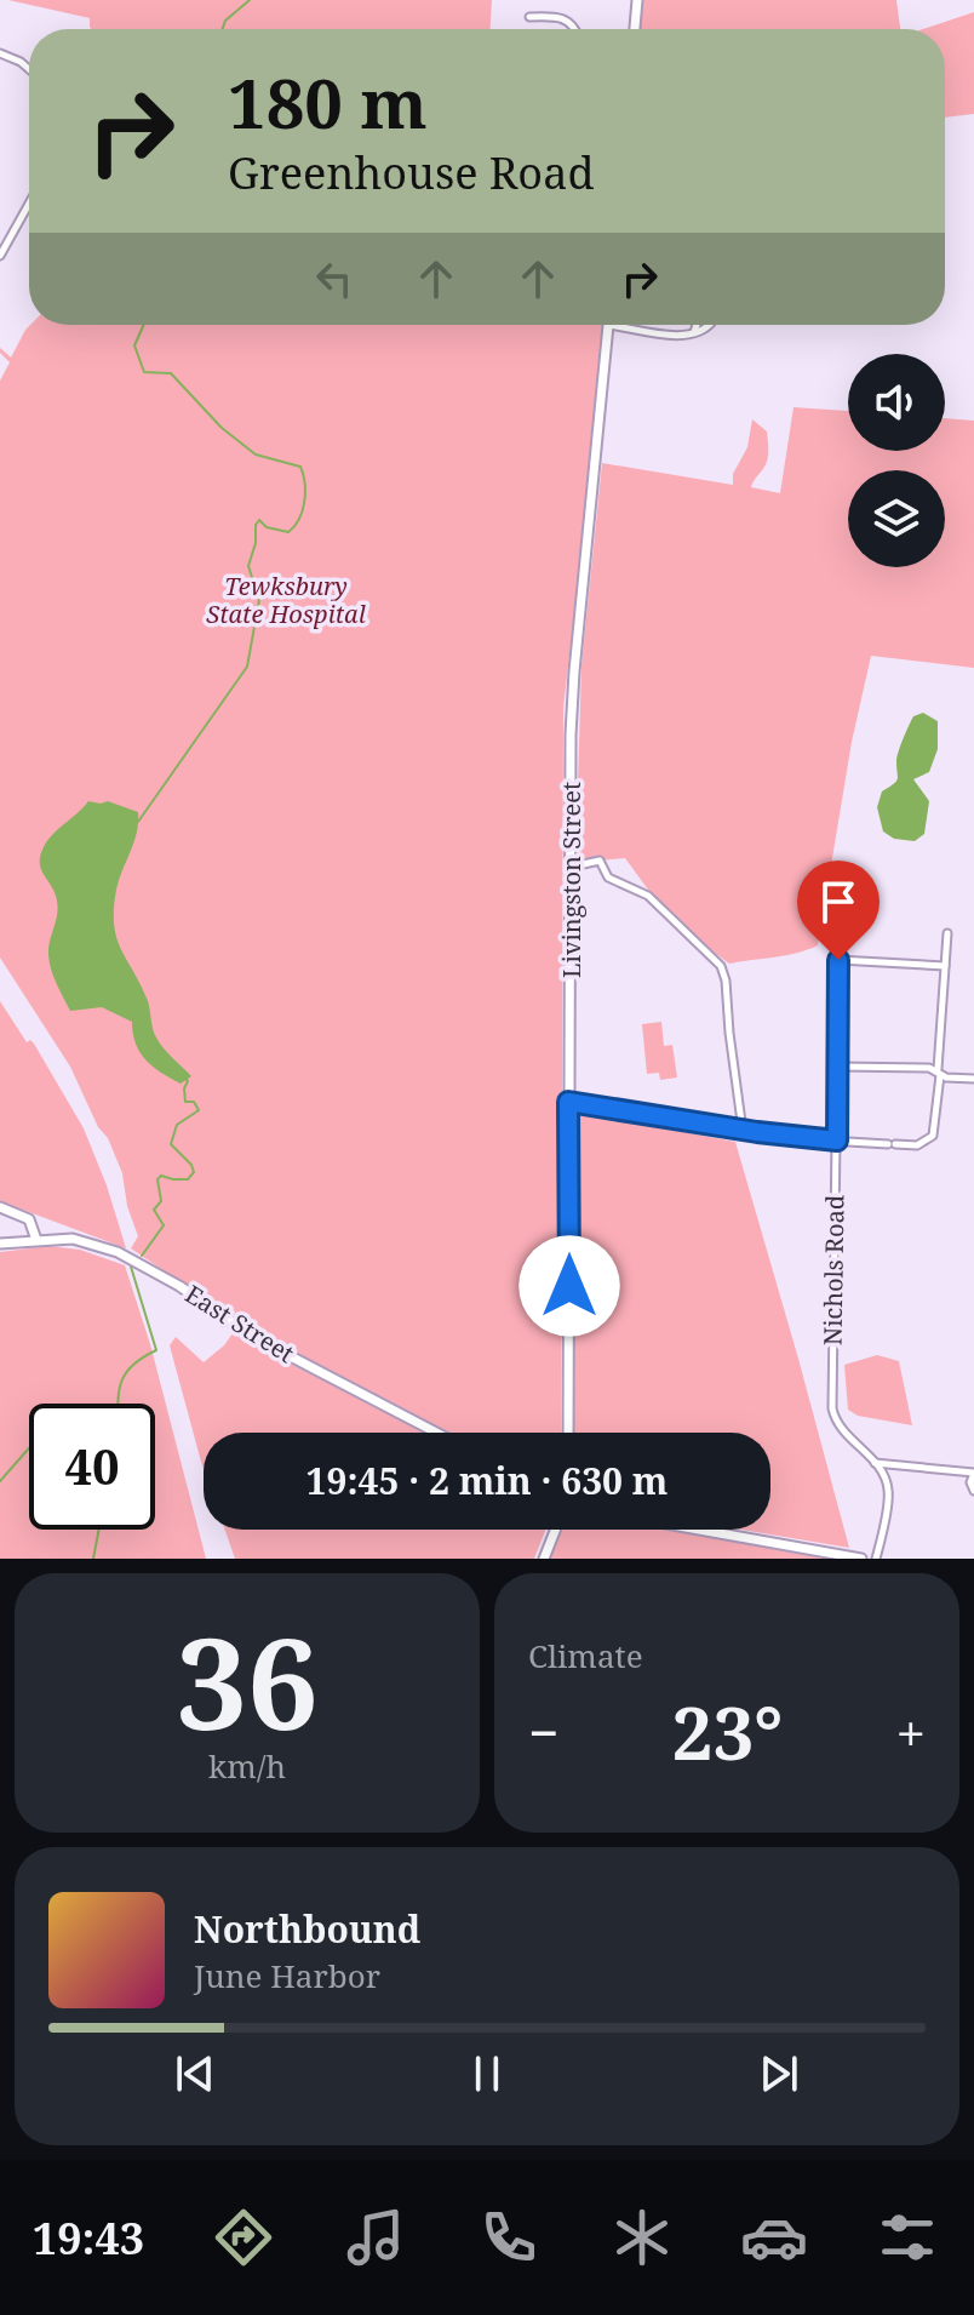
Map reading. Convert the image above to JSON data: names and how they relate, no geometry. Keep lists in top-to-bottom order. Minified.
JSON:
{"streets":{"street":["Livingston Street","Nichols Road","East Street"]},"parks":["Tewksbury State Hospital"],"page":{"turn":["180 m","Greenhouse Road"],"limit":"40","trip":"19:45 · 2 min · 630 m","tile":[["36","km/h"],"Climate"],"heat":["−","23°","+"],"song":["Northbound","June Harbor"],"tabs":"19:43"}}
